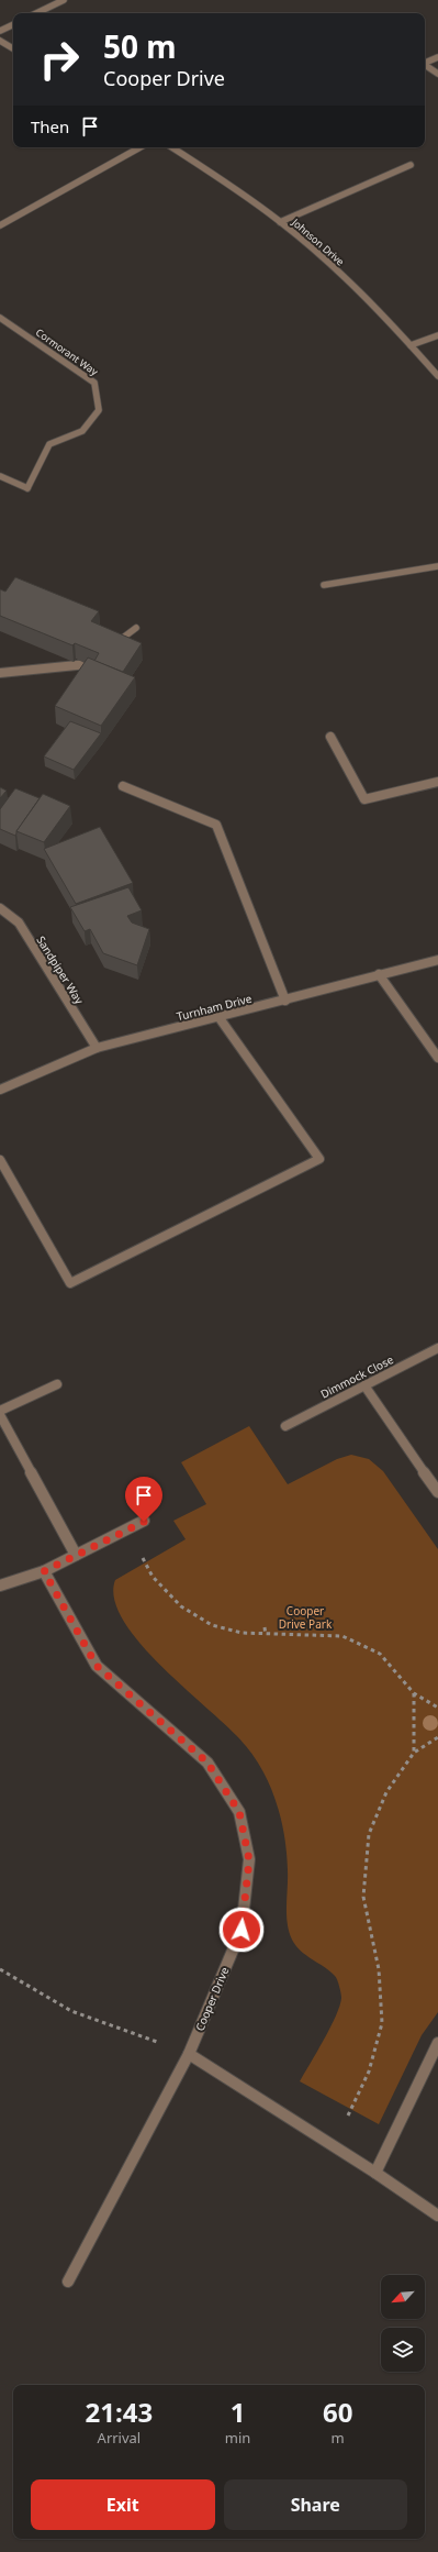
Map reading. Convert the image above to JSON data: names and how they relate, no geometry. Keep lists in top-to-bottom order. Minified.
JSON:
{"streets":{"street":["Johnson Drive","Cormorant Way","Sandpiper Way","Turnham Drive","Dimmock Close","Cooper Drive"]},"crossings":[["Sandpiper Way","Turnham Drive"]],"parks":["Cooper Drive Park"],"north":"bottom left","page":{"turn":["50 m","Cooper Drive"],"then":"Then","eta":["21:43","Arrival","1","min","60","m"],"buttons":["Exit","Share"]}}
